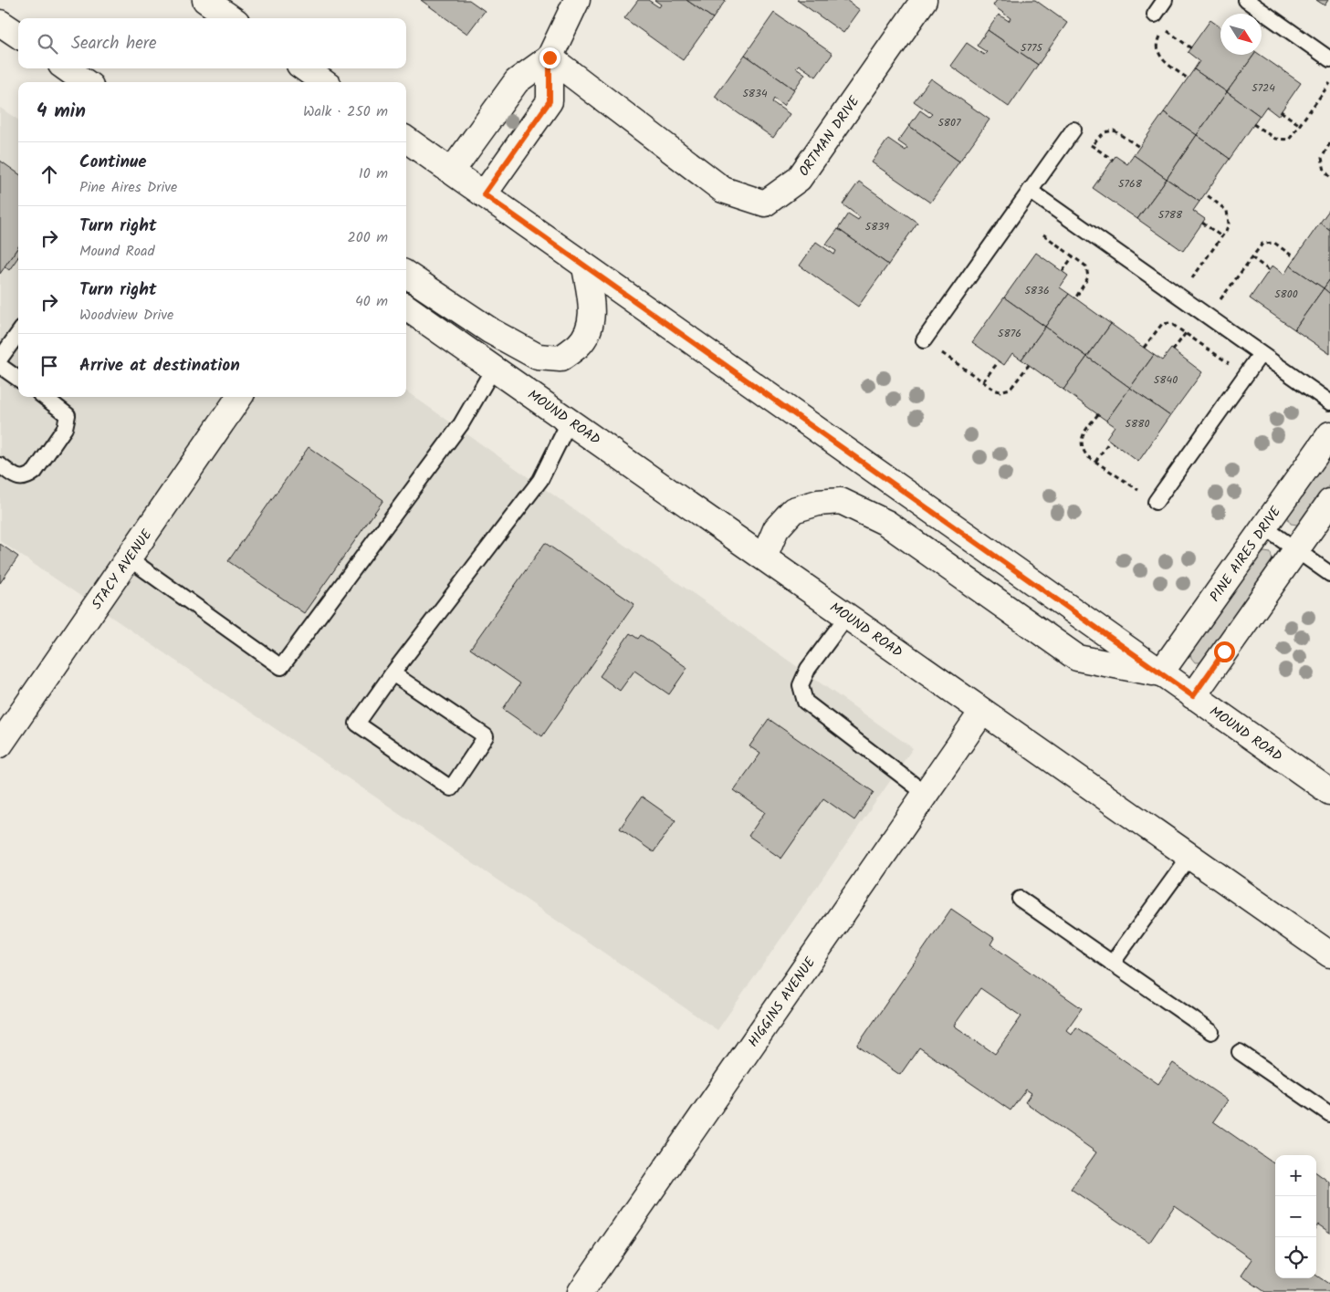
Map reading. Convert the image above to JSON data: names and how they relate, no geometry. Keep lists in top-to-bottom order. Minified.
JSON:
{"streets":{"main road":["ORTMAN DRIVE","MOUND ROAD","PINE AIRES DRIVE","STACY AVENUE","HIGGINS AVENUE"]},"crossings":[["MOUND ROAD","PINE AIRES DRIVE"],["MOUND ROAD","HIGGINS AVENUE"]],"house_numbers":["5775","5724","5834","5807","5768","5788","5839","5836","5800","5876","5840","5880"],"north":"bottom right","page":{"search":"Search here","heading":["4 min","Walk · 250 m"],"list":[["Continue","Pine Aires Drive","10 m"],["Turn right","Mound Road","200 m"],["Turn right","Woodview Drive","40 m"],"Arrive at destination"],"map_buttons":["+","−"]}}
